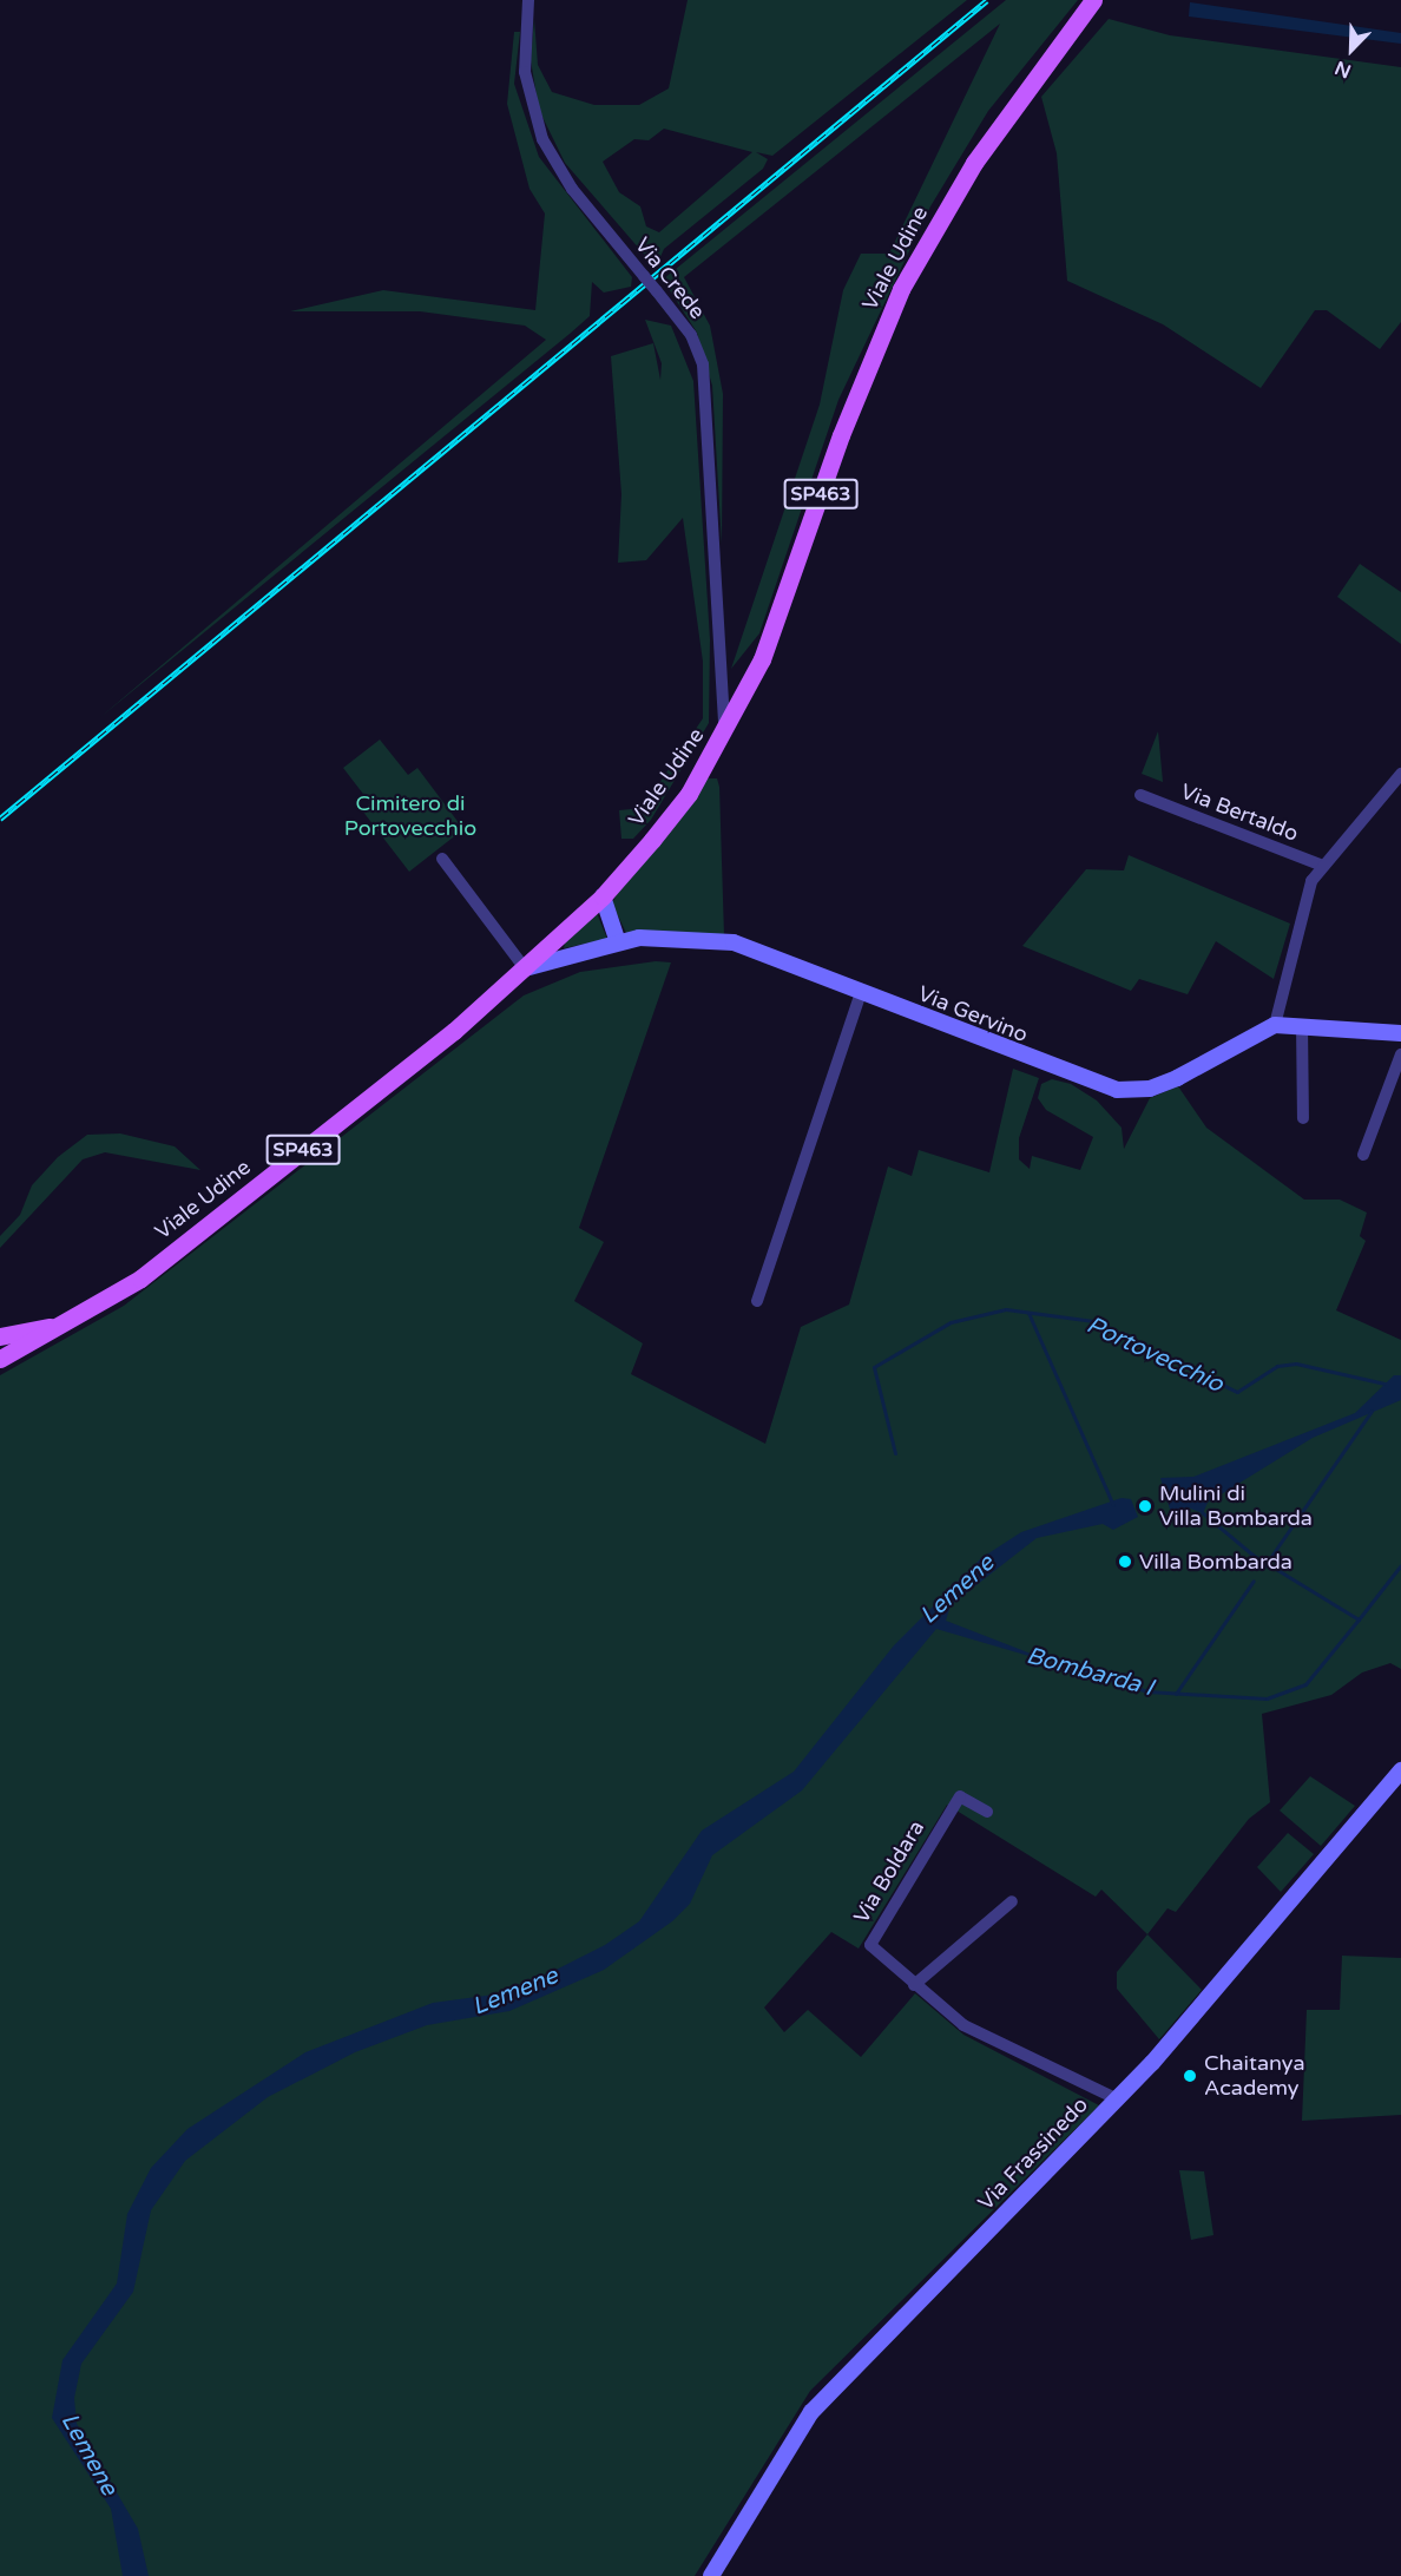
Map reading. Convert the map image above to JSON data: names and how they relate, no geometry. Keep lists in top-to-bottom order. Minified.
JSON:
{"streets":{"main road":["Viale Udine","SP463"],"street":["Via Crede","Via Bertaldo","Via Gervino","Via Boldara","Via Frassinedo"]},"crossings":[["Viale Udine","Via Crede"],["Viale Udine","Via Gervino"],["Via Boldara","Via Frassinedo"]],"water":["Portovecchio","Lemene","Bombarda I"],"parks":["Cimitero di Portovecchio"],"places":["Mulini di Villa Bombarda","Villa Bombarda","Chaitanya Academy"],"north":"bottom left"}
